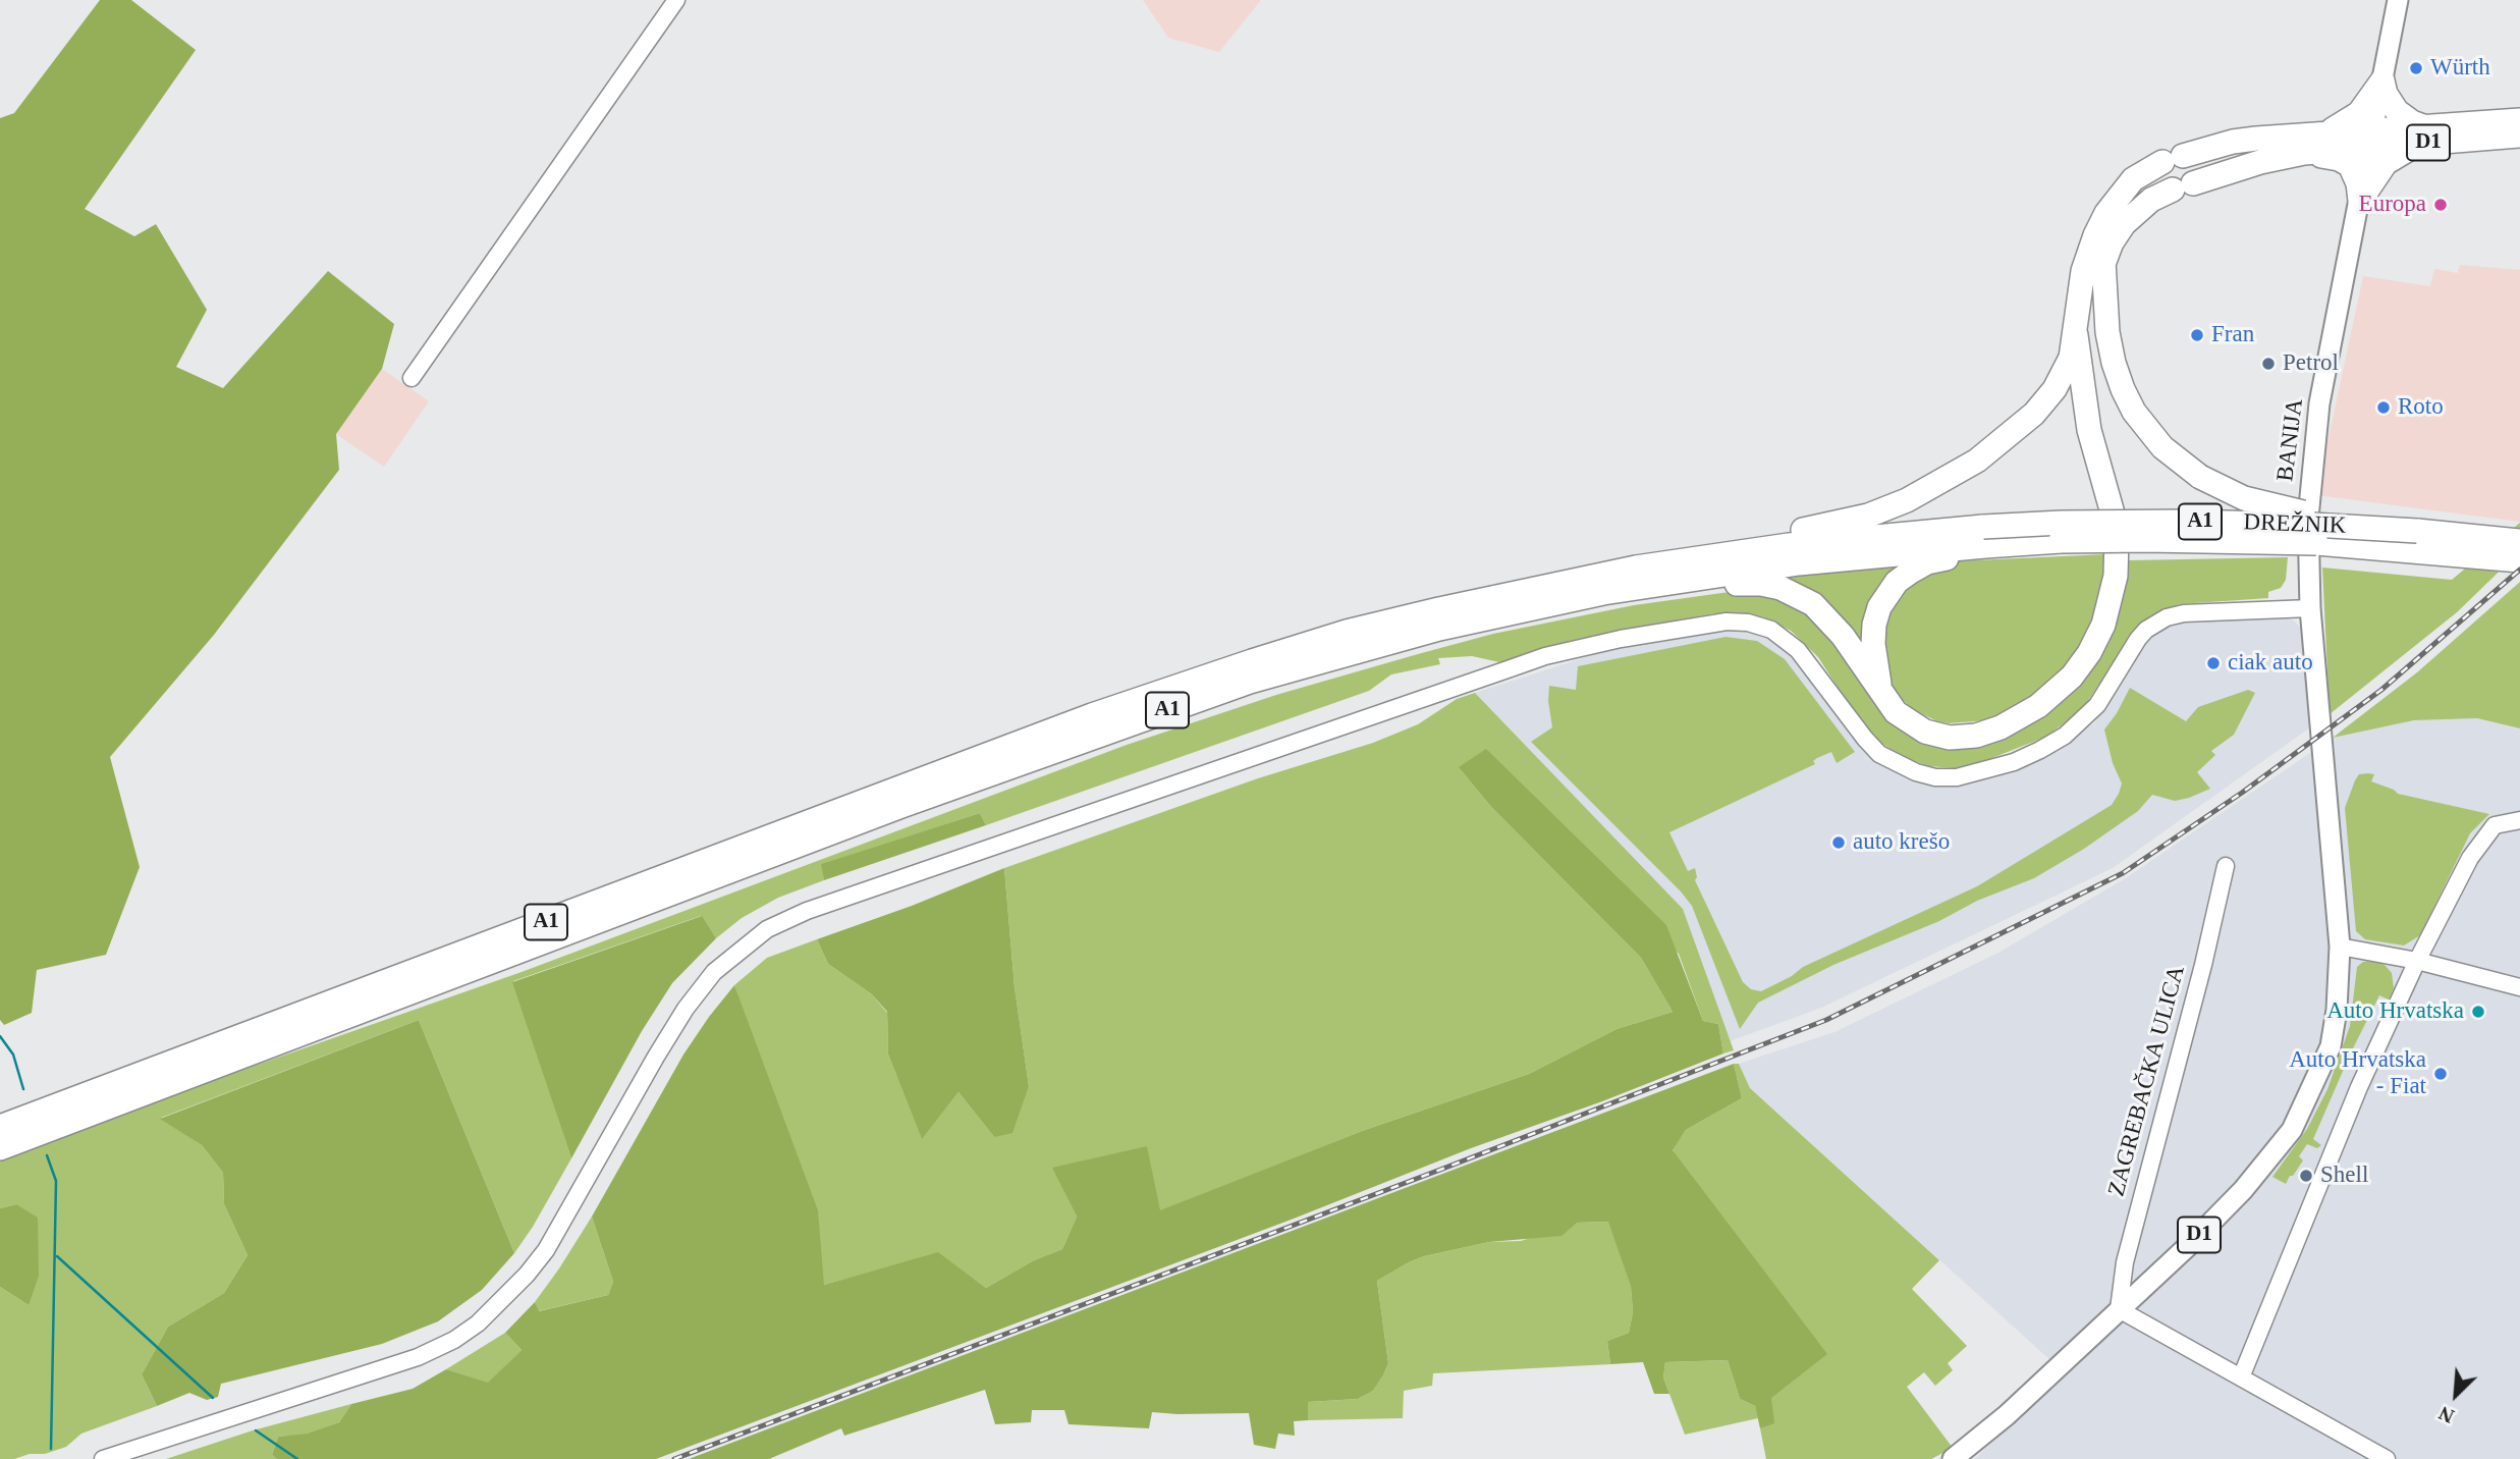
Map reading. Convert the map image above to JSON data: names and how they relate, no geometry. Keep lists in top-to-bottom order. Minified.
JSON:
{"streets":{"highway":["D1","A1","DREŽNIK"],"main road":["BANIJA"],"street":["ZAGREBAČKA ULICA"]},"crossings":[["D1","BANIJA"],["D1","ZAGREBAČKA ULICA"],["A1","DREŽNIK"]],"places":["Würth","Europa","Fran","Petrol","Roto","ciak auto","auto krešo","Auto Hrvatska","Auto Hrvatska - Fiat","Shell"],"north":"bottom left"}
